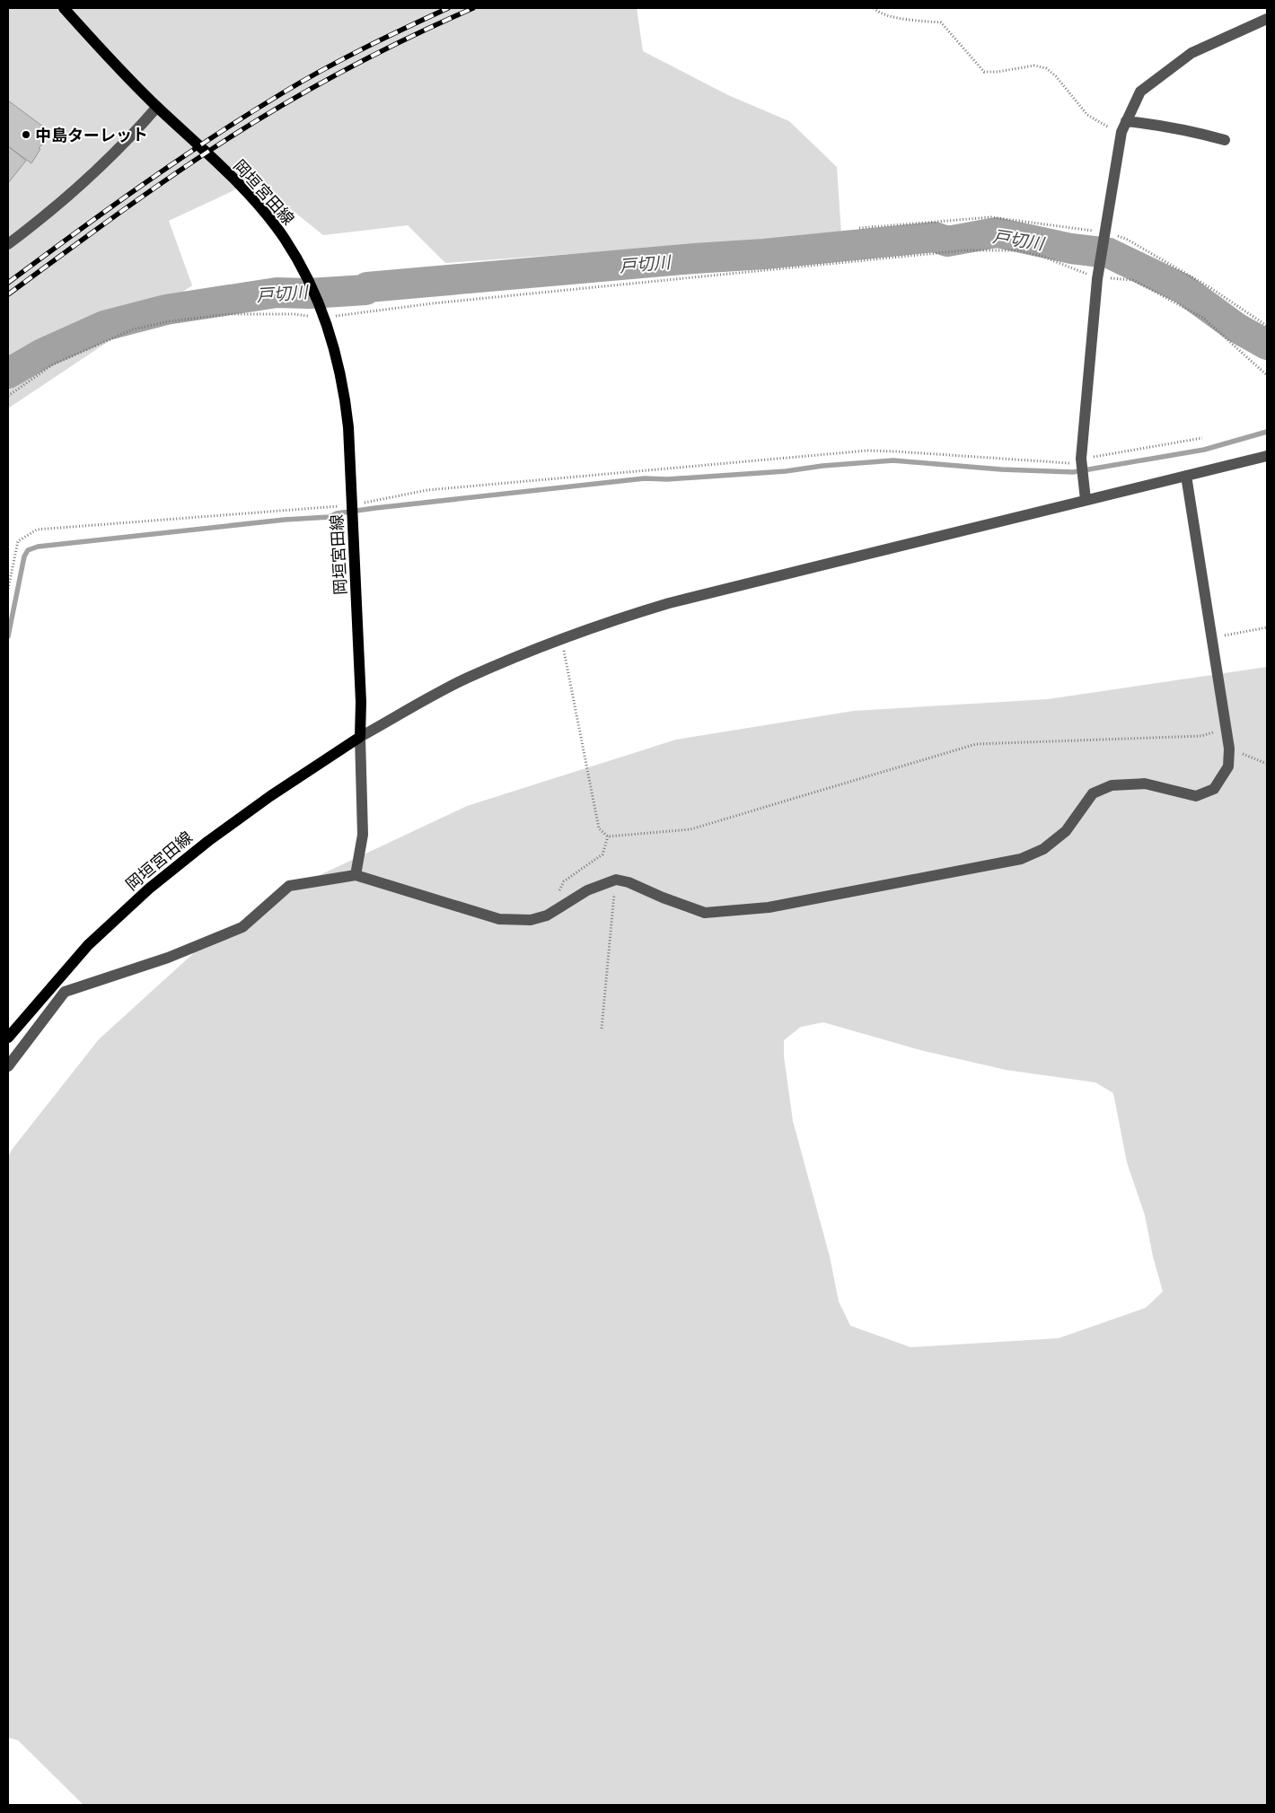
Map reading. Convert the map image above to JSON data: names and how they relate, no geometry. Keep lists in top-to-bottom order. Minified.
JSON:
{"streets":{"main road":["岡垣宮田線"]},"water":["戸切川"],"places":["中島ターレット"]}
